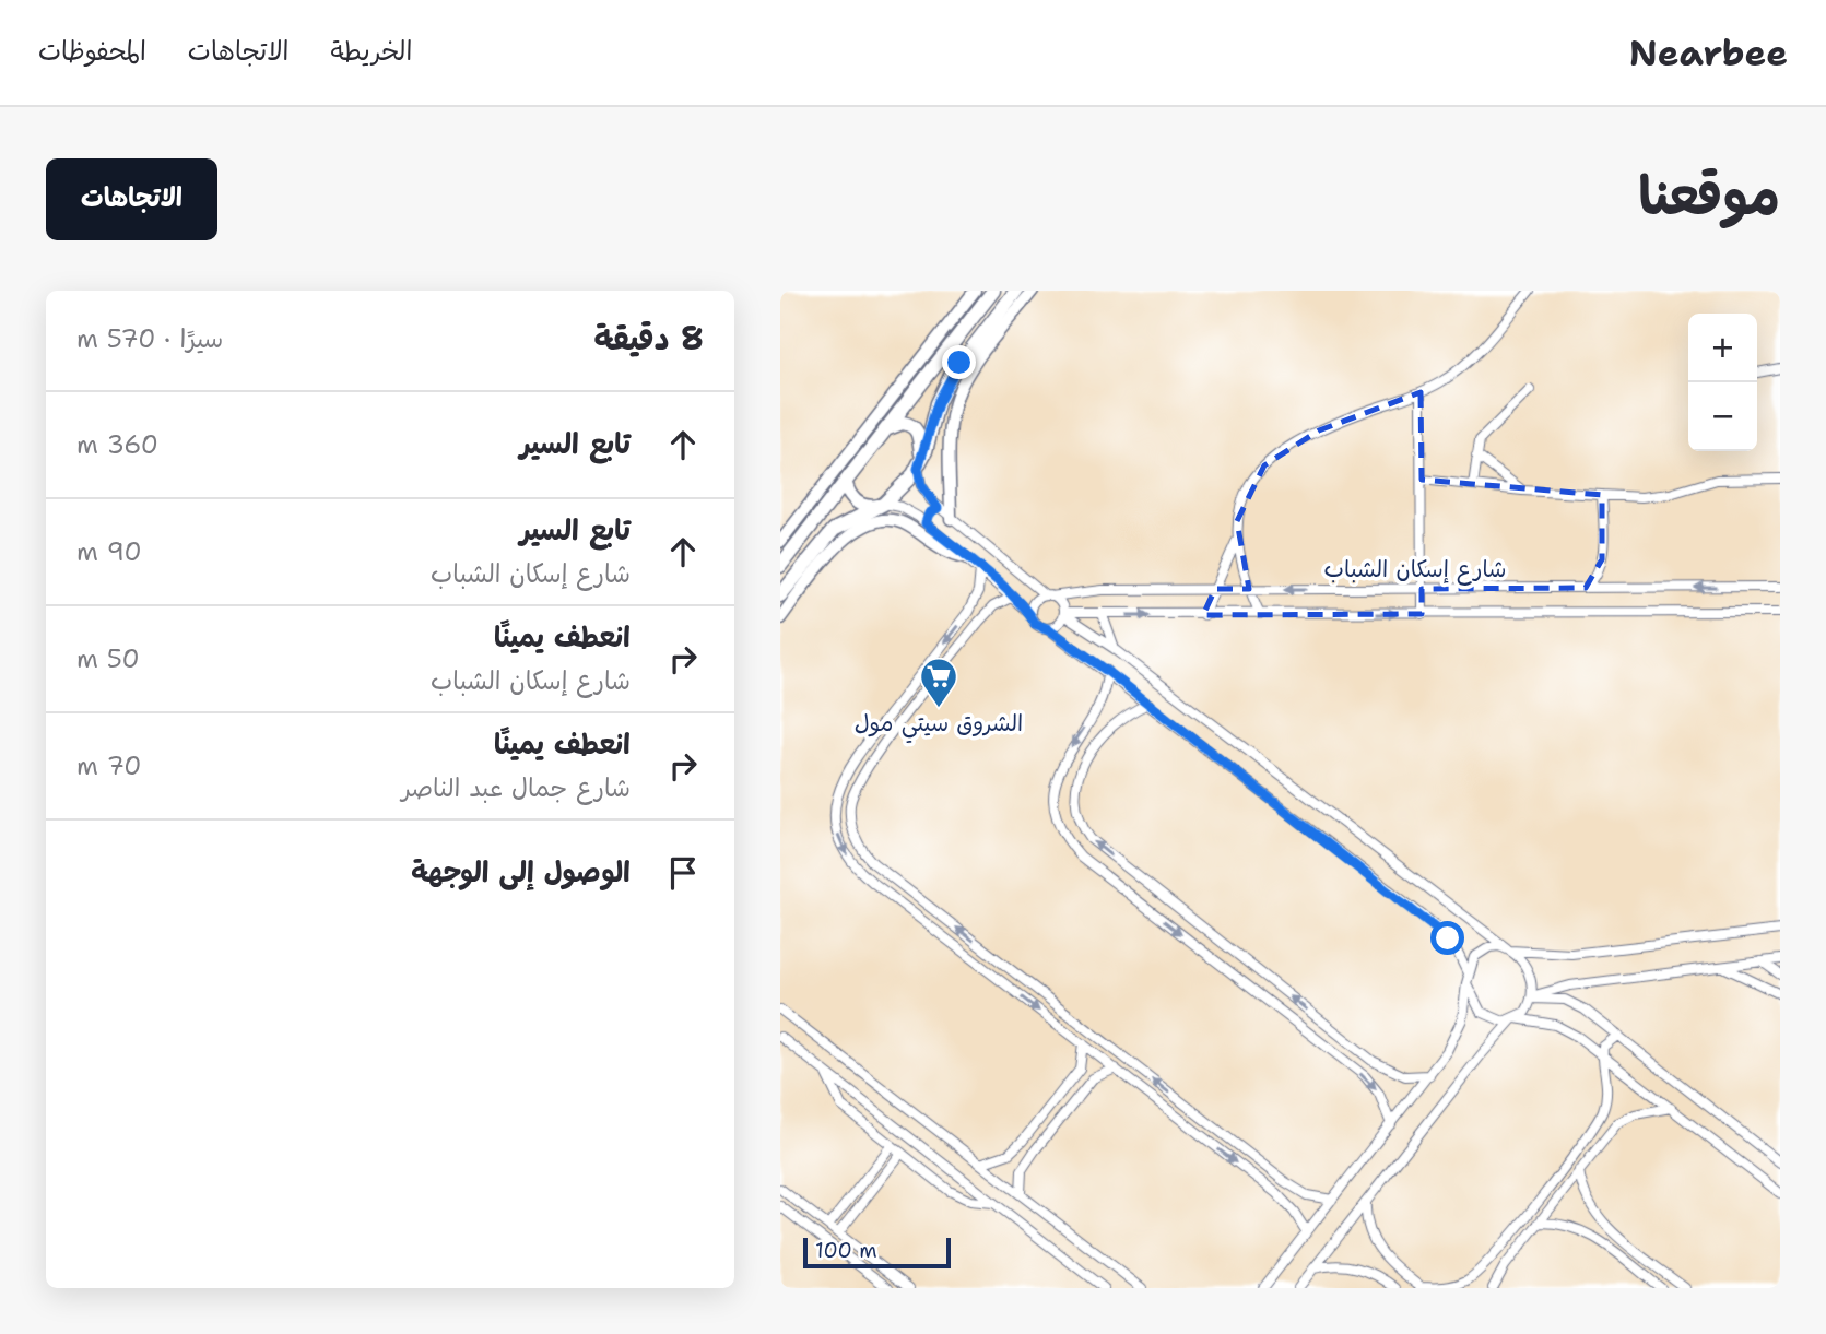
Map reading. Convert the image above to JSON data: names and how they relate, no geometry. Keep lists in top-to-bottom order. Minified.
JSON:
{"streets":{"street":["شارع إسكان الشباب"]},"places":{"supermarket":["الشروق سيتي مول"]},"scale_bar":"100 m","page":{"header":"Nearbee","nav":["الخريطة","الاتجاهات","المحفوظات"],"title":"موقعنا","buttons":"الاتجاهات","heading":["8 دقيقة","سيرًا · 570 m"],"map_buttons":["+","−"],"list":[["تابع السير","360 m"],["تابع السير","شارع إسكان الشباب","90 m"],["انعطف يمينًا","شارع إسكان الشباب","50 m"],["انعطف يمينًا","شارع جمال عبد الناصر","70 m"],"الوصول إلى الوجهة"],"scale":"100 m"}}
